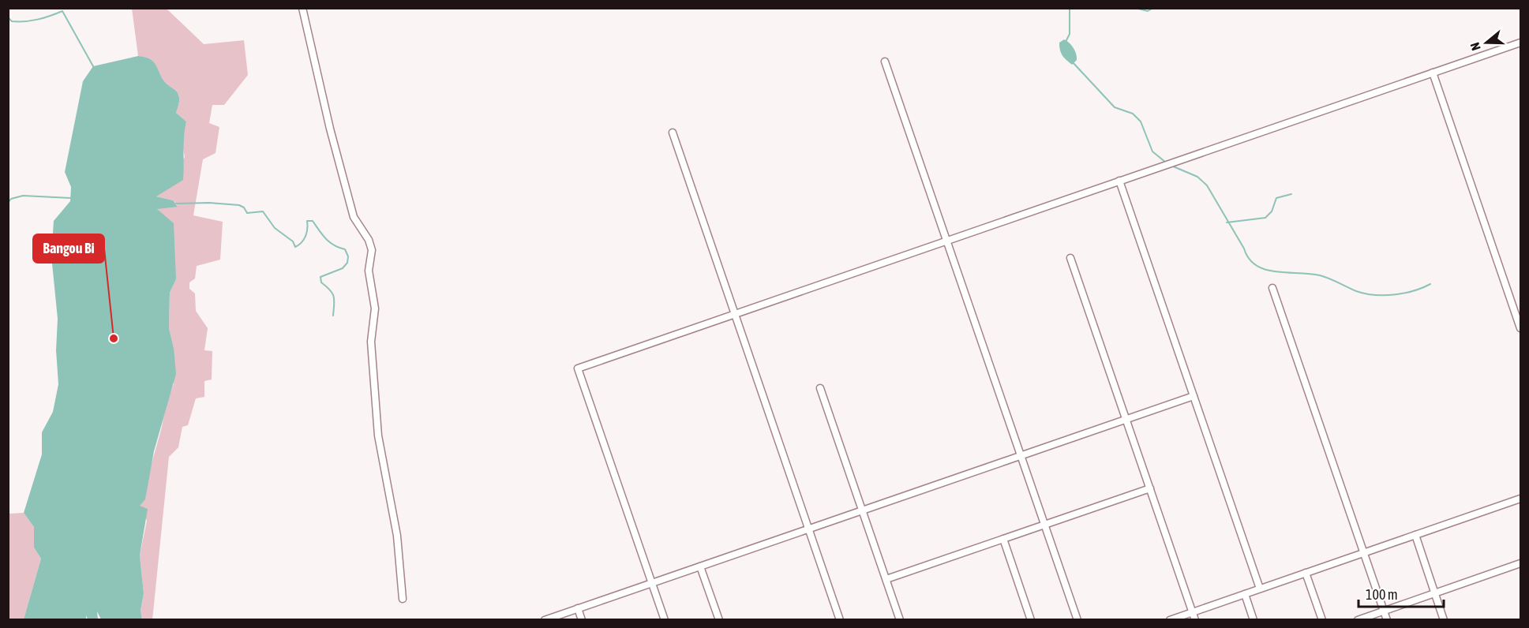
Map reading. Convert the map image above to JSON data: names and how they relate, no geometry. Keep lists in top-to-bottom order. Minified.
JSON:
{"places":["Bangou Bi"],"scale_bar":"100 m","north":"left"}
